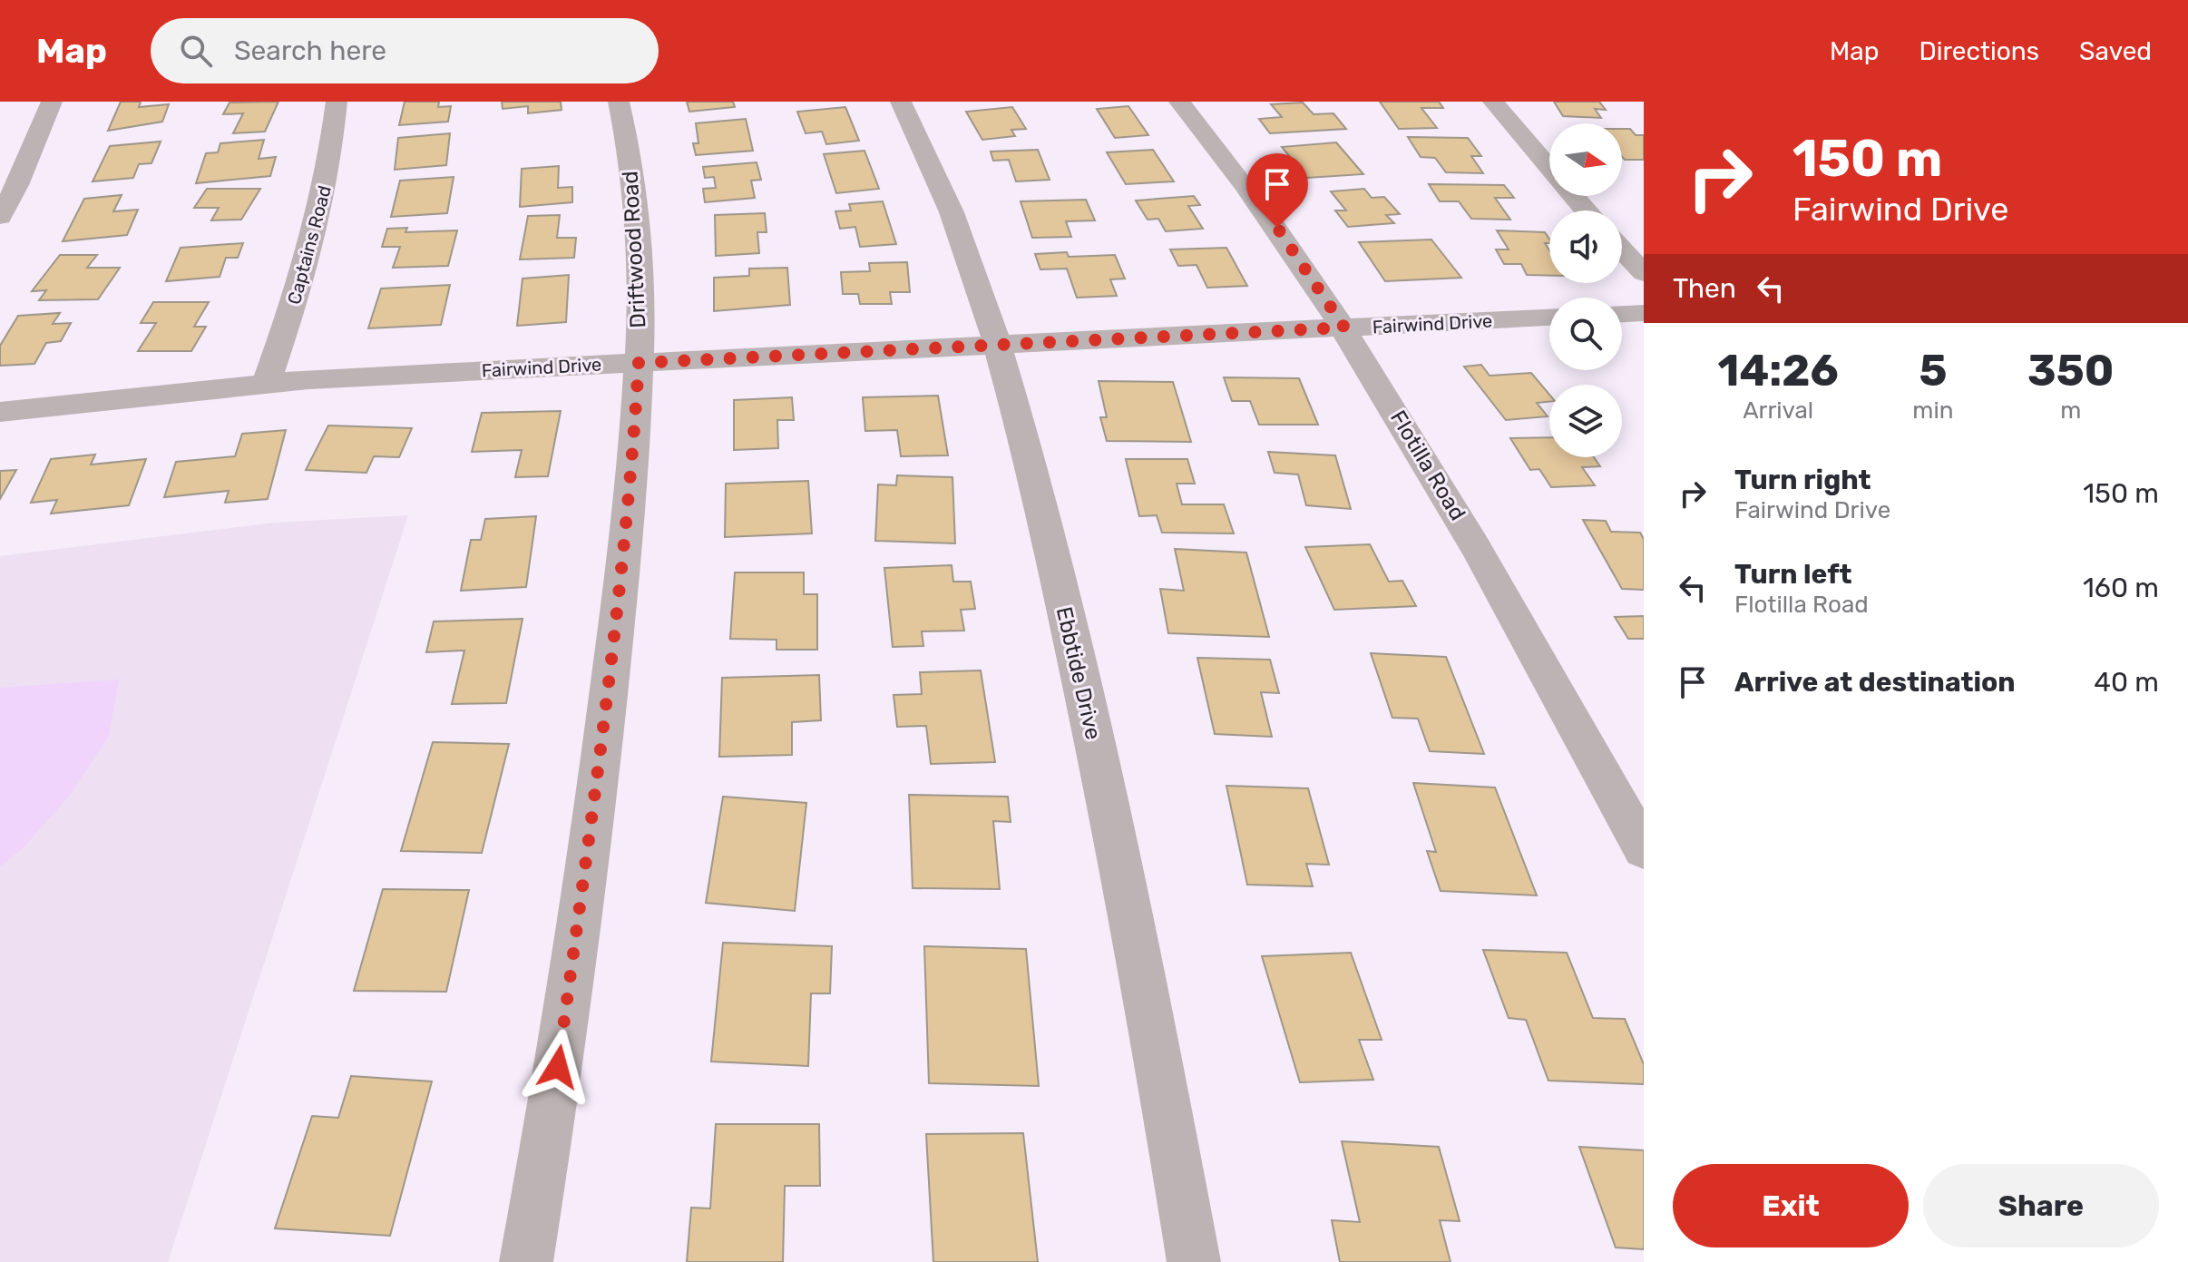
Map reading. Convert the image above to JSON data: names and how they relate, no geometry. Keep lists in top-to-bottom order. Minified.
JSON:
{"streets":{"street":["Captains Road","Driftwood Road","Fairwind Drive","Flotilla Road","Ebbtide Drive"]},"crossings":[["Captains Road","Fairwind Drive"],["Driftwood Road","Fairwind Drive"],["Fairwind Drive","Flotilla Road"],["Fairwind Drive","Ebbtide Drive"]],"north":"right","page":{"header":"Map","search":"Search here","nav":["Map","Directions","Saved"],"turn":["150 m","Fairwind Drive"],"then":"Then","eta":["14:26","Arrival","5","min","350","m"],"list":[{"name":"Turn right","note":"Fairwind Drive","value":"150 m"},{"name":"Turn left","note":"Flotilla Road","value":"160 m"},{"name":"Arrive at destination","value":"40 m"}],"buttons":["Exit","Share"]}}
